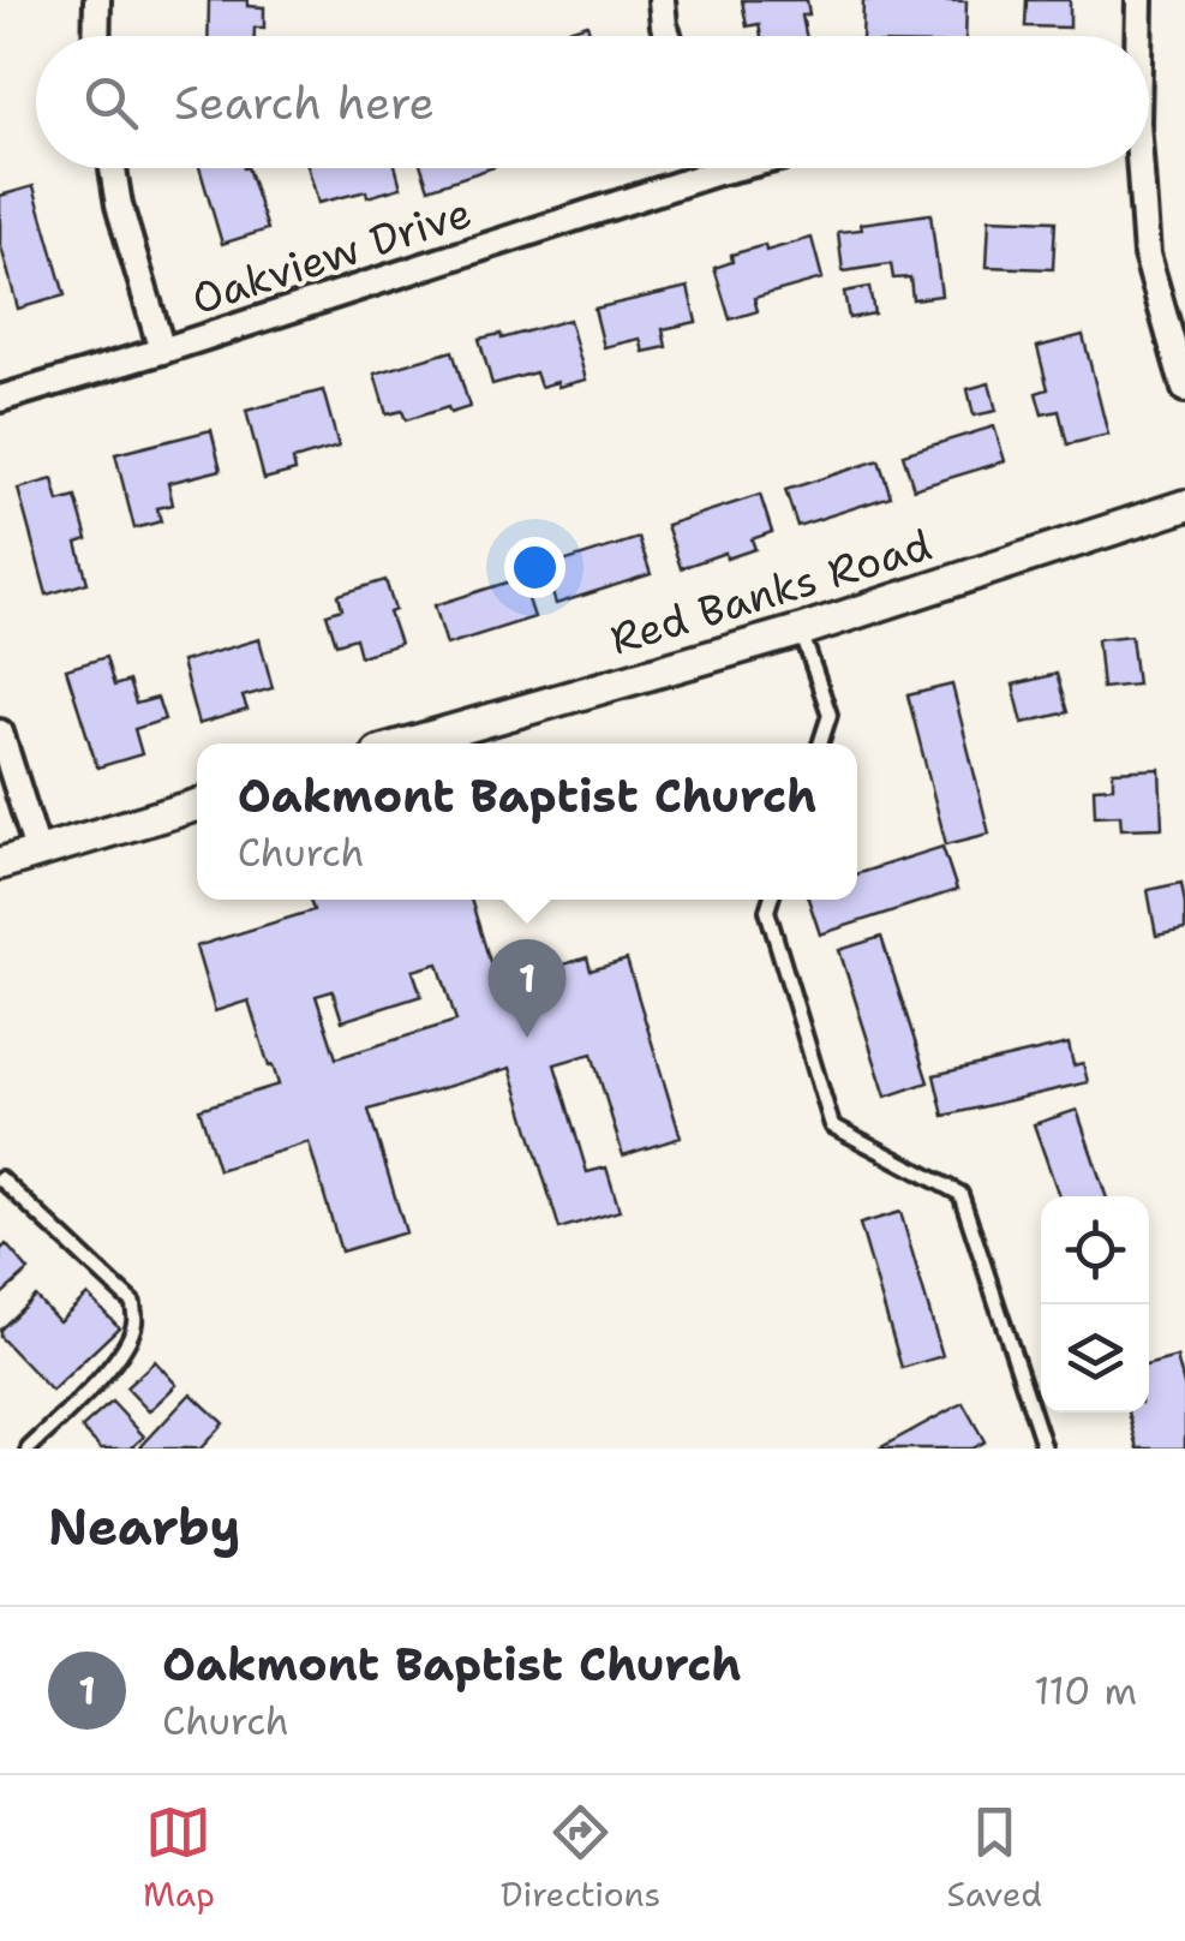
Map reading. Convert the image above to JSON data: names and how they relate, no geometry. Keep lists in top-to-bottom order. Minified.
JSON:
{"streets":{"street":["Oakview Drive","Red Banks Road"]},"page":{"search":"Search here","popup":["Oakmont Baptist Church","Church"],"pins":"1","heading":"Nearby","list":[{"mark":"1","name":"Oakmont Baptist Church","note":"Church","value":"110 m"}],"nav":["Map","Directions","Saved"]}}
